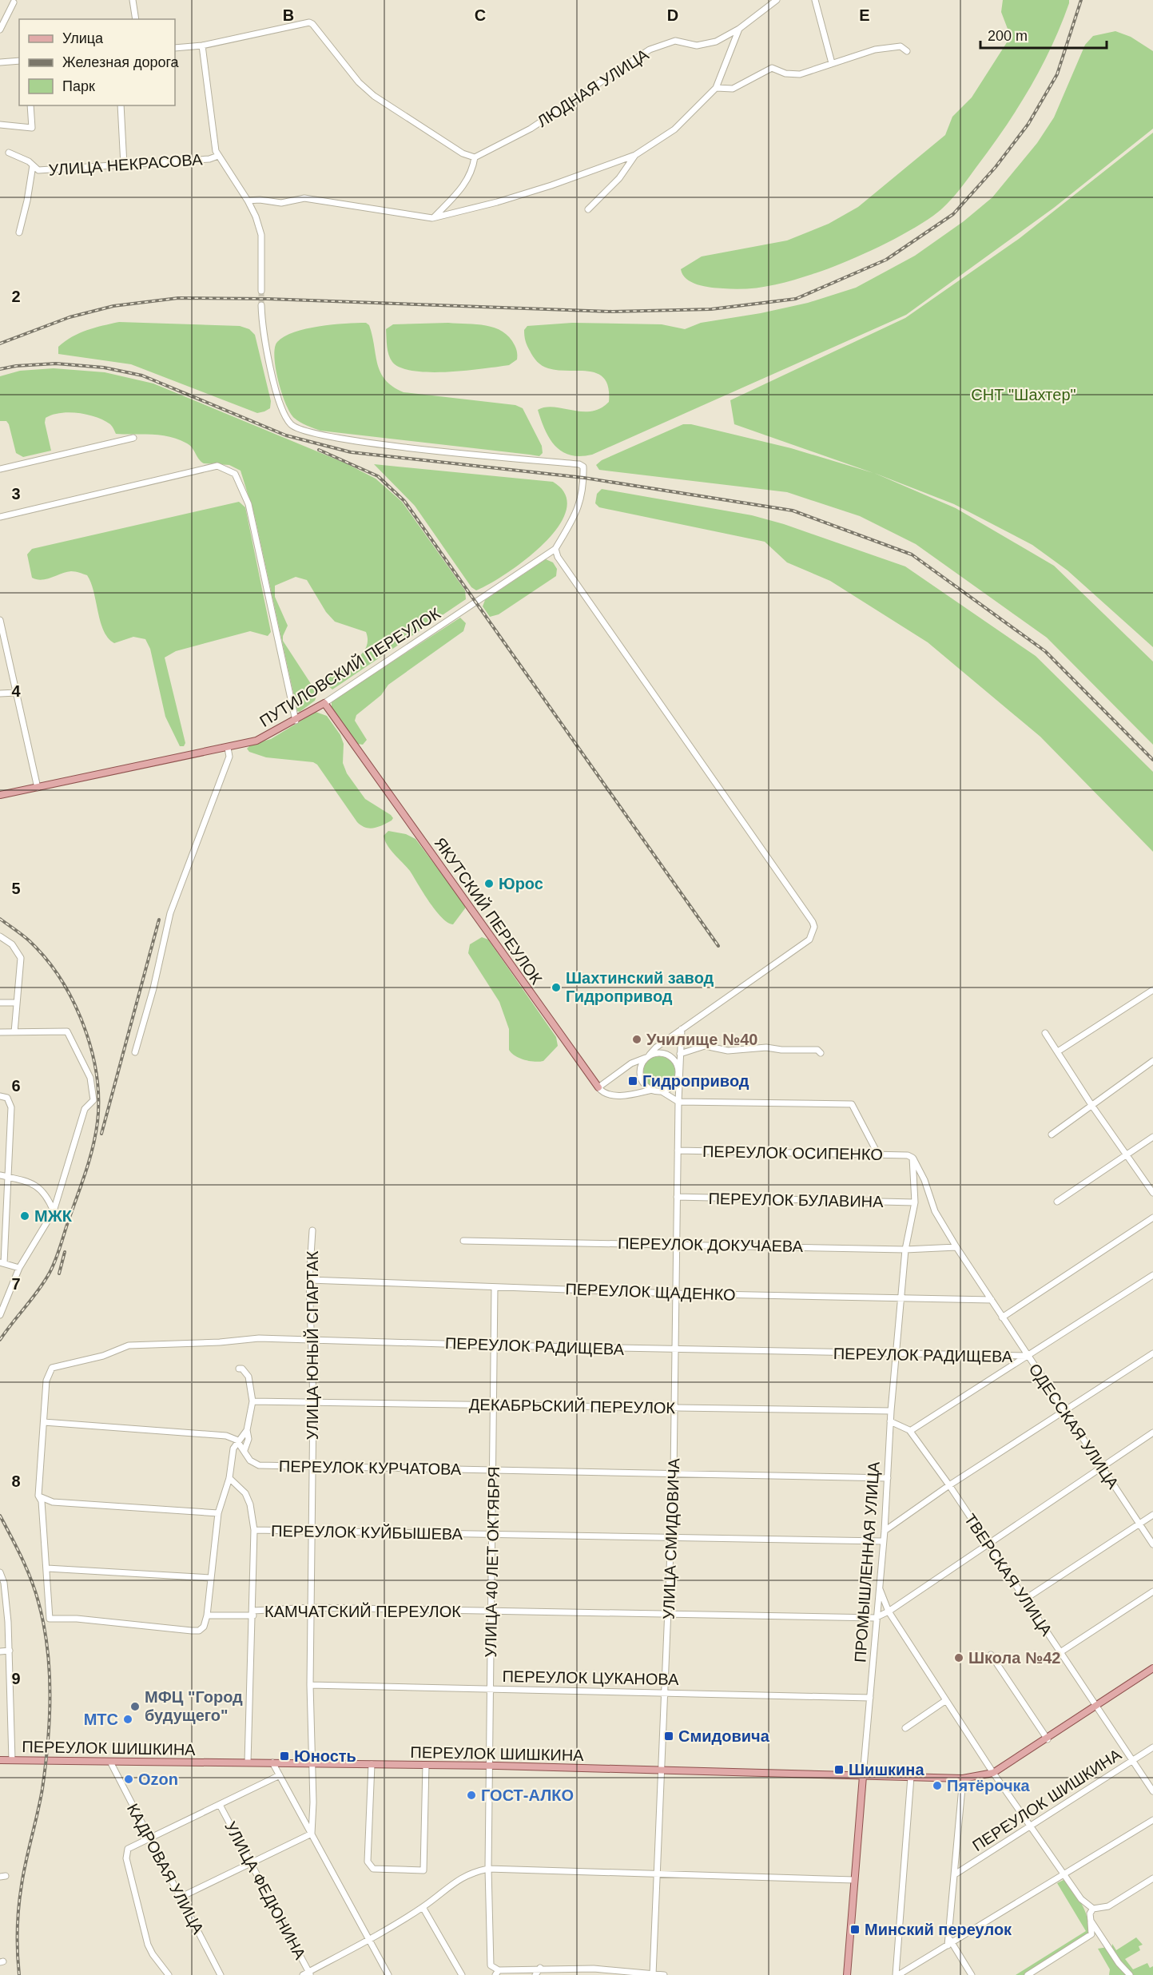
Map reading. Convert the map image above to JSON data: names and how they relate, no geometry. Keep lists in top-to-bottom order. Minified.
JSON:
{"streets":{"main road":["ПУТИЛОВСКИЙ ПЕРЕУЛОК","ЯКУТСКИЙ ПЕРЕУЛОК","ПРОМЫШЛЕННАЯ УЛИЦА","ПЕРЕУЛОК ШИШКИНА"],"street":["ЛЮДНАЯ УЛИЦА","УЛИЦА НЕКРАСОВА","ПЕРЕУЛОК ОСИПЕНКО","ПЕРЕУЛОК БУЛАВИНА","ПЕРЕУЛОК ДОКУЧАЕВА","ПЕРЕУЛОК ЩАДЕНКО","УЛИЦА ЮНЫЙ СПАРТАК","ПЕРЕУЛОК РАДИЩЕВА","ДЕКАБРЬСКИЙ ПЕРЕУЛОК","ОДЕССКАЯ УЛИЦА","ПЕРЕУЛОК КУРЧАТОВА","ПЕРЕУЛОК КУЙБЫШЕВА","УЛИЦА СМИДОВИЧА","УЛИЦА 40 ЛЕТ ОКТЯБРЯ","ТВЕРСКАЯ УЛИЦА","КАМЧАТСКИЙ ПЕРЕУЛОК","ПЕРЕУЛОК ЦУКАНОВА","КАДРОВАЯ УЛИЦА","УЛИЦА ФЕДЮНИНА"]},"crossings":[["ПУТИЛОВСКИЙ ПЕРЕУЛОК","ЯКУТСКИЙ ПЕРЕУЛОК"],["ПЕРЕУЛОК ОСИПЕНКО","ОДЕССКАЯ УЛИЦА"],["ПЕРЕУЛОК ОСИПЕНКО","УЛИЦА СМИДОВИЧА"],["ПЕРЕУЛОК ОСИПЕНКО","ПРОМЫШЛЕННАЯ УЛИЦА"],["ПЕРЕУЛОК БУЛАВИНА","УЛИЦА СМИДОВИЧА"],["ПЕРЕУЛОК БУЛАВИНА","ПРОМЫШЛЕННАЯ УЛИЦА"],["ПЕРЕУЛОК ДОКУЧАЕВА","ОДЕССКАЯ УЛИЦА"],["ПЕРЕУЛОК ДОКУЧАЕВА","УЛИЦА СМИДОВИЧА"],["ПЕРЕУЛОК ДОКУЧАЕВА","ПРОМЫШЛЕННАЯ УЛИЦА"],["ПЕРЕУЛОК ЩАДЕНКО","УЛИЦА ЮНЫЙ СПАРТАК"],["ПЕРЕУЛОК ЩАДЕНКО","ОДЕССКАЯ УЛИЦА"],["ПЕРЕУЛОК ЩАДЕНКО","УЛИЦА СМИДОВИЧА"],["ПЕРЕУЛОК ЩАДЕНКО","УЛИЦА 40 ЛЕТ ОКТЯБРЯ"],["ПЕРЕУЛОК ЩАДЕНКО","ПРОМЫШЛЕННАЯ УЛИЦА"],["УЛИЦА ЮНЫЙ СПАРТАК","ПЕРЕУЛОК РАДИЩЕВА"],["УЛИЦА ЮНЫЙ СПАРТАК","ДЕКАБРЬСКИЙ ПЕРЕУЛОК"],["УЛИЦА ЮНЫЙ СПАРТАК","ПЕРЕУЛОК КУРЧАТОВА"],["УЛИЦА ЮНЫЙ СПАРТАК","ПЕРЕУЛОК КУЙБЫШЕВА"],["УЛИЦА ЮНЫЙ СПАРТАК","КАМЧАТСКИЙ ПЕРЕУЛОК"],["УЛИЦА ЮНЫЙ СПАРТАК","ПЕРЕУЛОК ЦУКАНОВА"],["УЛИЦА ЮНЫЙ СПАРТАК","ПЕРЕУЛОК ШИШКИНА"],["ПЕРЕУЛОК РАДИЩЕВА","ОДЕССКАЯ УЛИЦА"],["ПЕРЕУЛОК РАДИЩЕВА","УЛИЦА СМИДОВИЧА"],["ПЕРЕУЛОК РАДИЩЕВА","УЛИЦА 40 ЛЕТ ОКТЯБРЯ"],["ПЕРЕУЛОК РАДИЩЕВА","ПРОМЫШЛЕННАЯ УЛИЦА"],["ДЕКАБРЬСКИЙ ПЕРЕУЛОК","УЛИЦА СМИДОВИЧА"],["ДЕКАБРЬСКИЙ ПЕРЕУЛОК","УЛИЦА 40 ЛЕТ ОКТЯБРЯ"],["ДЕКАБРЬСКИЙ ПЕРЕУЛОК","ПРОМЫШЛЕННАЯ УЛИЦА"],["ОДЕССКАЯ УЛИЦА","ПРОМЫШЛЕННАЯ УЛИЦА"],["ПЕРЕУЛОК КУРЧАТОВА","УЛИЦА СМИДОВИЧА"],["ПЕРЕУЛОК КУРЧАТОВА","УЛИЦА 40 ЛЕТ ОКТЯБРЯ"],["ПЕРЕУЛОК КУРЧАТОВА","ПРОМЫШЛЕННАЯ УЛИЦА"],["ПЕРЕУЛОК КУЙБЫШЕВА","УЛИЦА СМИДОВИЧА"],["ПЕРЕУЛОК КУЙБЫШЕВА","УЛИЦА 40 ЛЕТ ОКТЯБРЯ"],["ПЕРЕУЛОК КУЙБЫШЕВА","ПРОМЫШЛЕННАЯ УЛИЦА"],["УЛИЦА СМИДОВИЧА","КАМЧАТСКИЙ ПЕРЕУЛОК"],["УЛИЦА СМИДОВИЧА","ПЕРЕУЛОК ЦУКАНОВА"],["УЛИЦА СМИДОВИЧА","ПЕРЕУЛОК ШИШКИНА"],["УЛИЦА 40 ЛЕТ ОКТЯБРЯ","КАМЧАТСКИЙ ПЕРЕУЛОК"],["УЛИЦА 40 ЛЕТ ОКТЯБРЯ","ПЕРЕУЛОК ЦУКАНОВА"],["УЛИЦА 40 ЛЕТ ОКТЯБРЯ","ПЕРЕУЛОК ШИШКИНА"],["ПРОМЫШЛЕННАЯ УЛИЦА","КАМЧАТСКИЙ ПЕРЕУЛОК"],["ПРОМЫШЛЕННАЯ УЛИЦА","ПЕРЕУЛОК ЦУКАНОВА"],["ПРОМЫШЛЕННАЯ УЛИЦА","ПЕРЕУЛОК ШИШКИНА"],["ТВЕРСКАЯ УЛИЦА","ПЕРЕУЛОК ШИШКИНА"],["ПЕРЕУЛОК ШИШКИНА","КАДРОВАЯ УЛИЦА"]],"parks":["СНТ \"Шахтер\""],"places":{"other":["Юрос","Шахтинский завод Гидропривод","Училище №40","МЖК","Школа №42","МФЦ \"Город будущего\"","МТС","Ozon","Пятёрочка","ГОСТ-АЛКО"],"transit":["Гидропривод","Смидовича","Юность","Шишкина","Минский переулок"]},"legend":["Улица","Железная дорога","Парк"],"scale_bar":"200 m","grid":{"columns":["B","C","D","E"],"rows":["2","3","4","5","6","7","8","9"]}}
